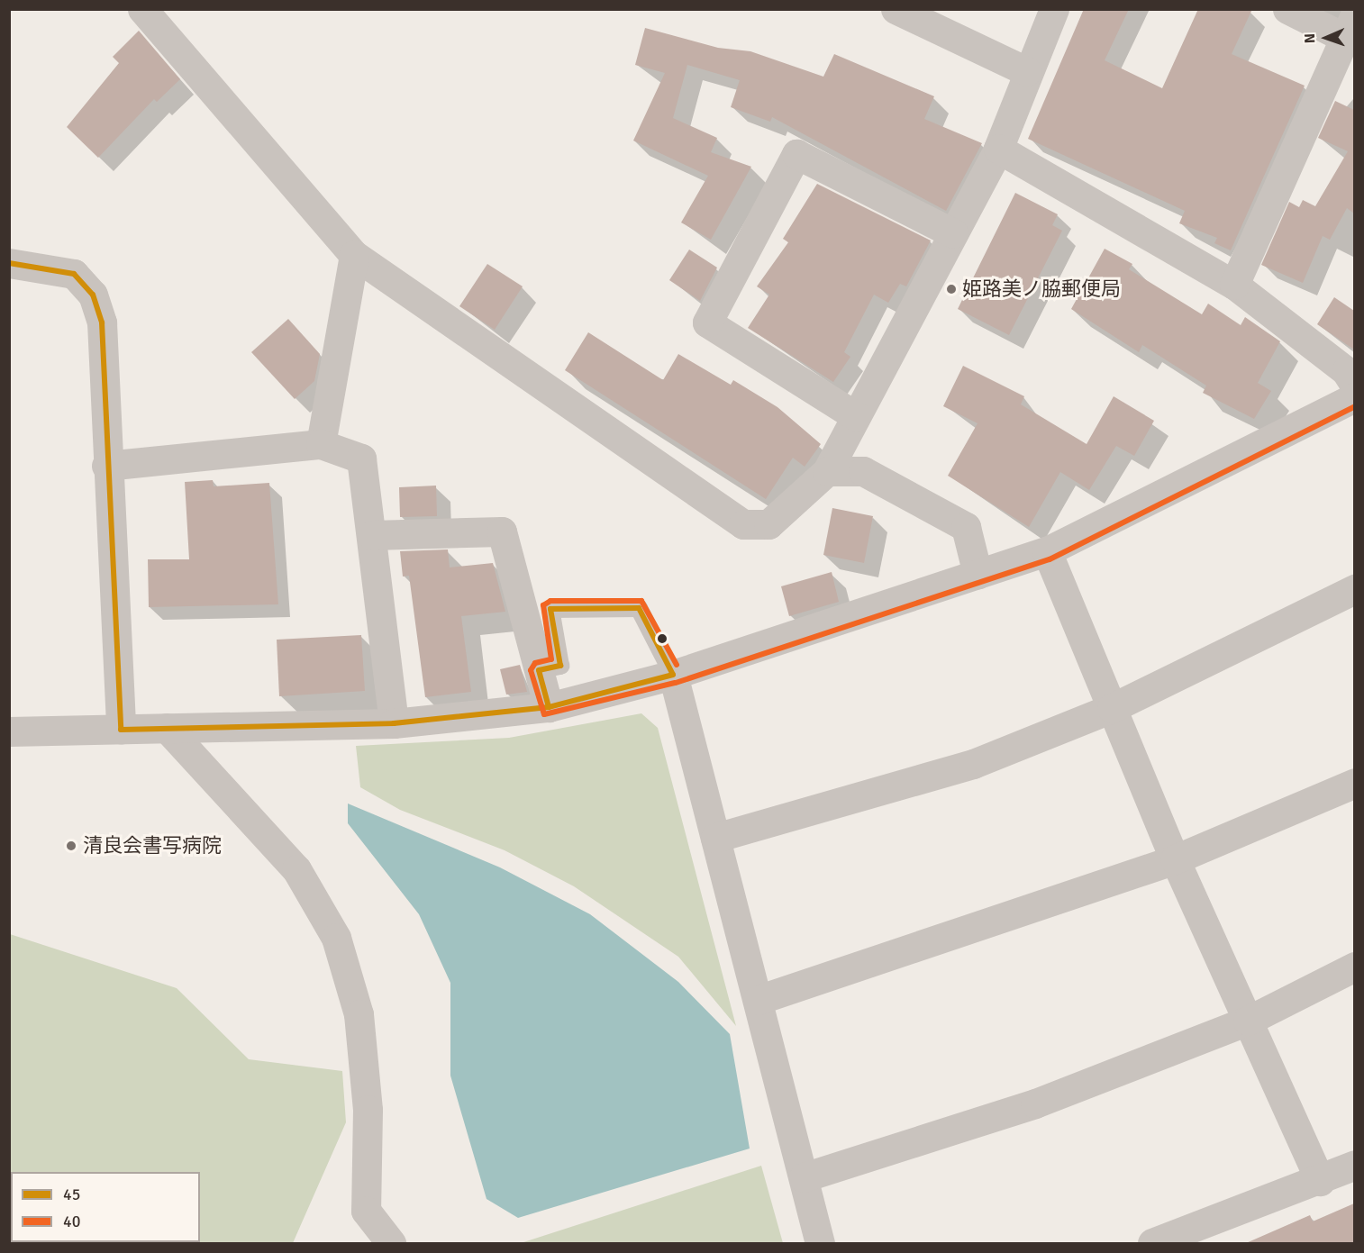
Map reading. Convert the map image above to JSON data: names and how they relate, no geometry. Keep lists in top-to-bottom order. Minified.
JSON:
{"places":["姫路美ノ脇郵便局","清良会書写病院"],"lines":["transit line 45","transit line 40"],"legend":["45","40"],"north":"left"}
